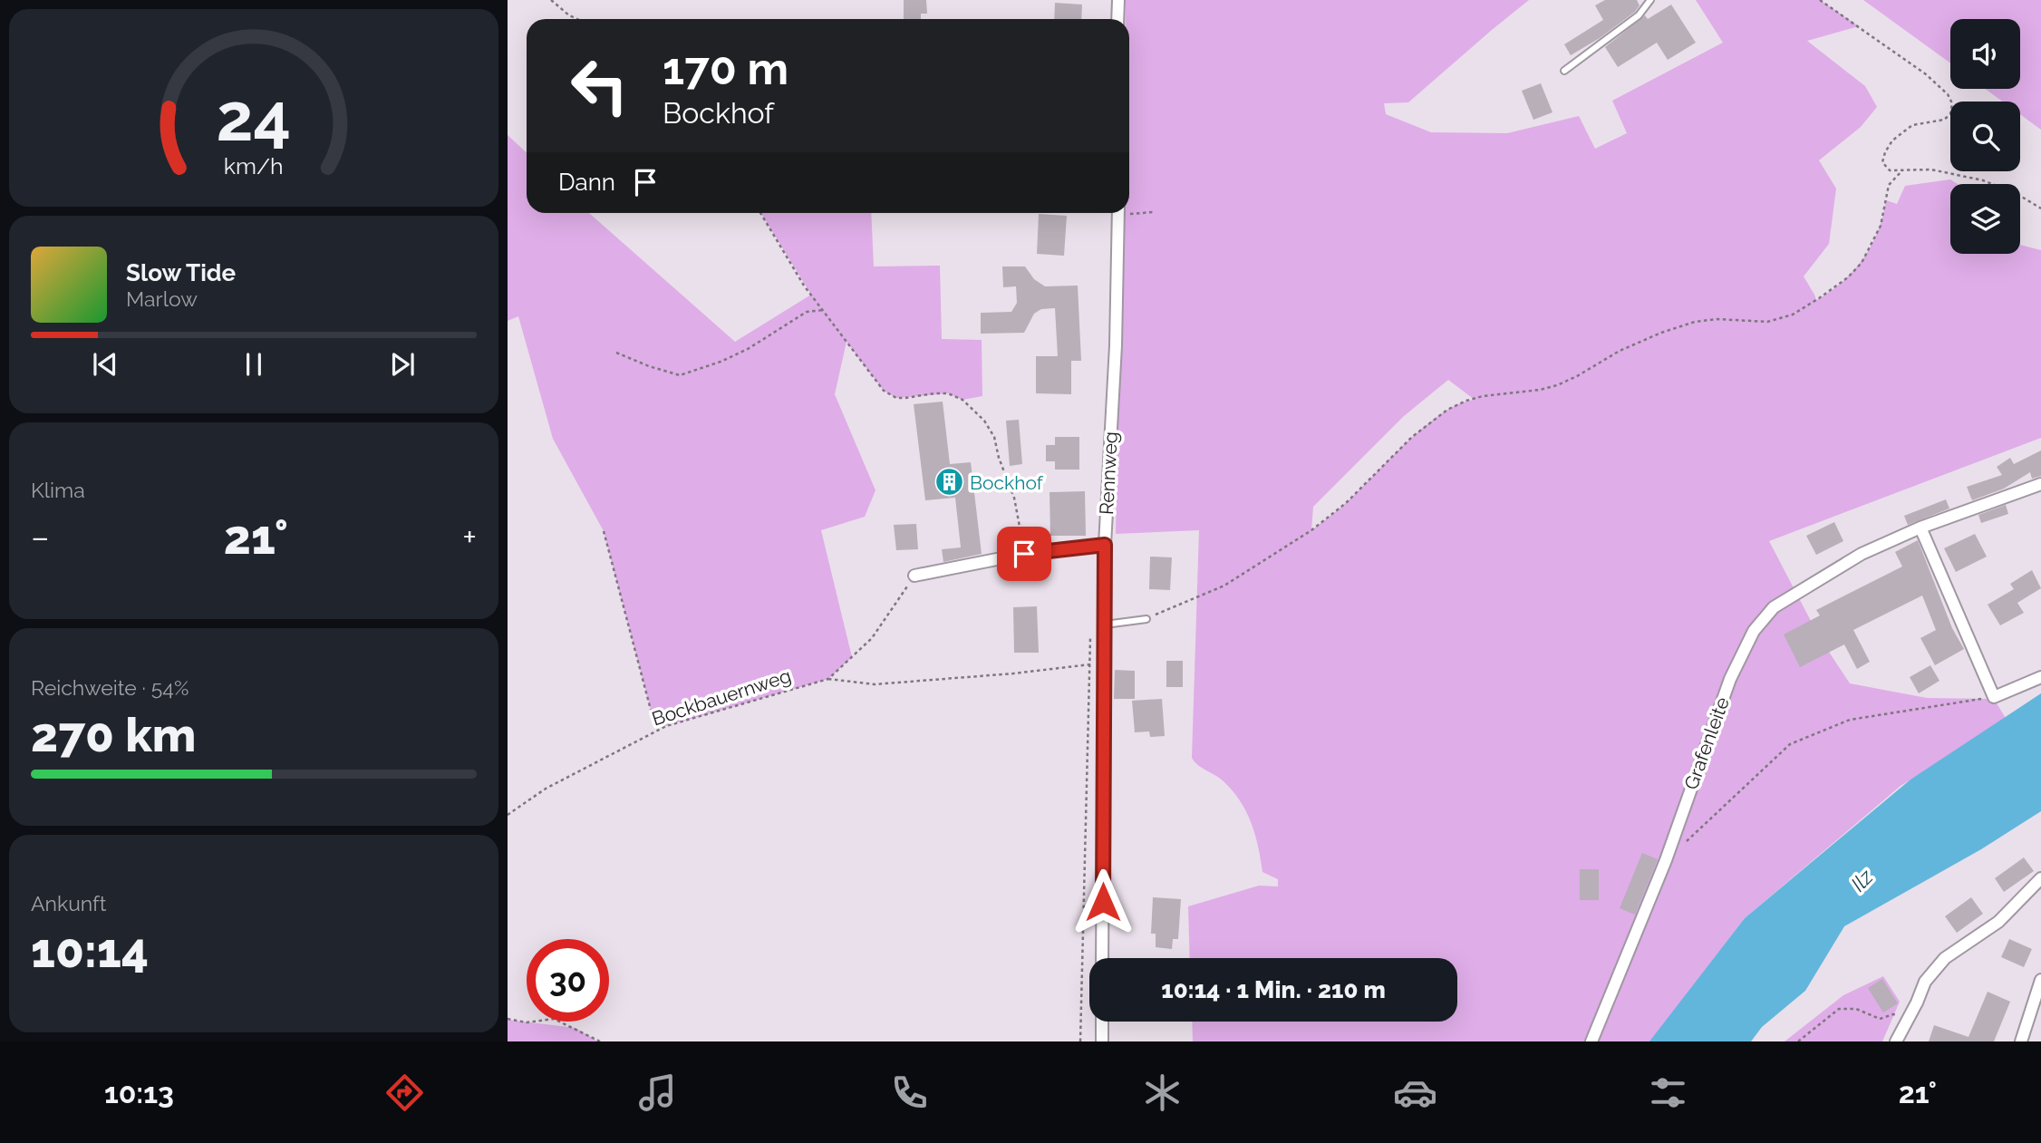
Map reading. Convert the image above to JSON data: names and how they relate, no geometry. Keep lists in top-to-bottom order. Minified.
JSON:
{"streets":{"street":["Rennweg","Grafenleite"],"path":["Bockbauernweg"]},"water":["Ilz"],"places":{"building":["Bockhof"]},"page":{"turn":["170 m","Bockhof"],"then":"Dann","song":["Slow Tide","Marlow"],"tile":["Klima",["Reichweite · 54%","270 km"],["Ankunft","10:14"]],"heat":["−","21°","+"],"limit":"30","trip":"10:14 · 1 Min. · 210 m","tabs":["10:13","21°"],"gauge":["24","km/h"]}}
